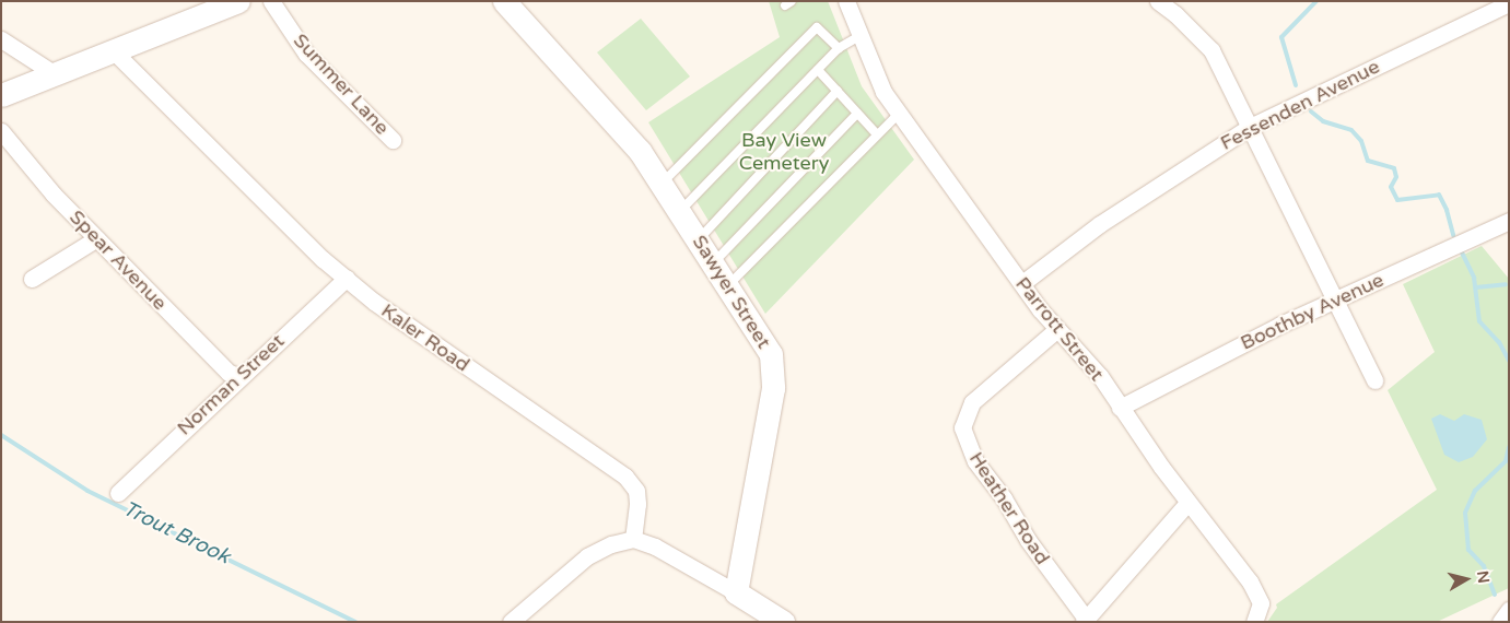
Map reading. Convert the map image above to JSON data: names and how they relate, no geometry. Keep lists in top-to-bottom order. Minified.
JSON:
{"streets":{"street":["Summer Lane","Fessenden Avenue","Spear Avenue","Sawyer Street","Boothby Avenue","Parrott Street","Kaler Road","Norman Street","Heather Road"]},"crossings":[["Fessenden Avenue","Parrott Street"],["Spear Avenue","Norman Street"],["Boothby Avenue","Parrott Street"],["Parrott Street","Heather Road"],["Kaler Road","Norman Street"]],"water":["Trout Brook"],"parks":["Bay View Cemetery"],"north":"right"}
